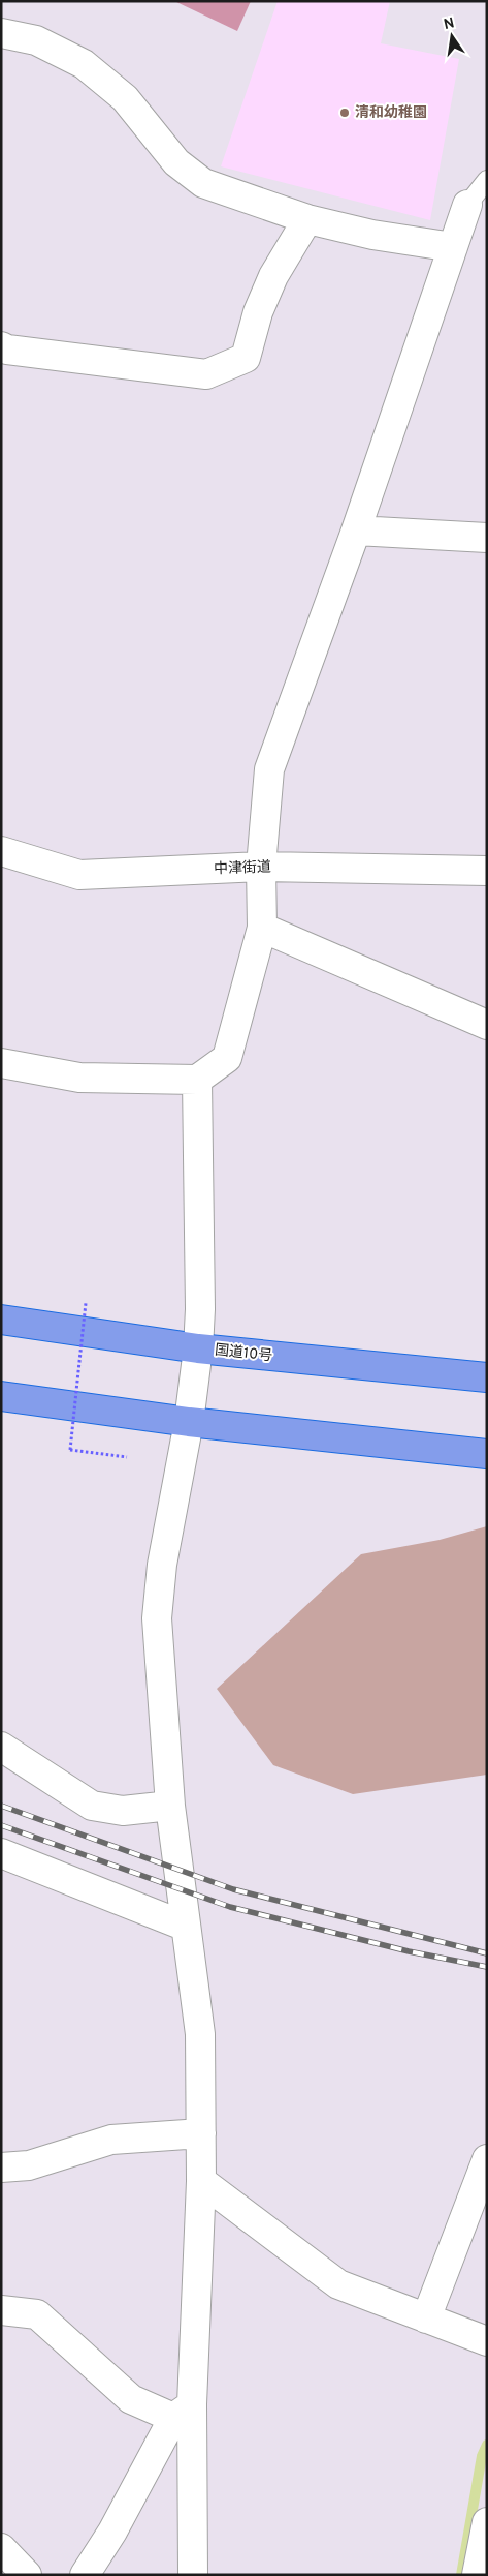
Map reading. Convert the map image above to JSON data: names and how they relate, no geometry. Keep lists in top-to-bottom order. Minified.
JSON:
{"streets":{"highway":["国道10号"],"street":["中津街道"]},"places":["清和幼稚園"],"north":"top"}
